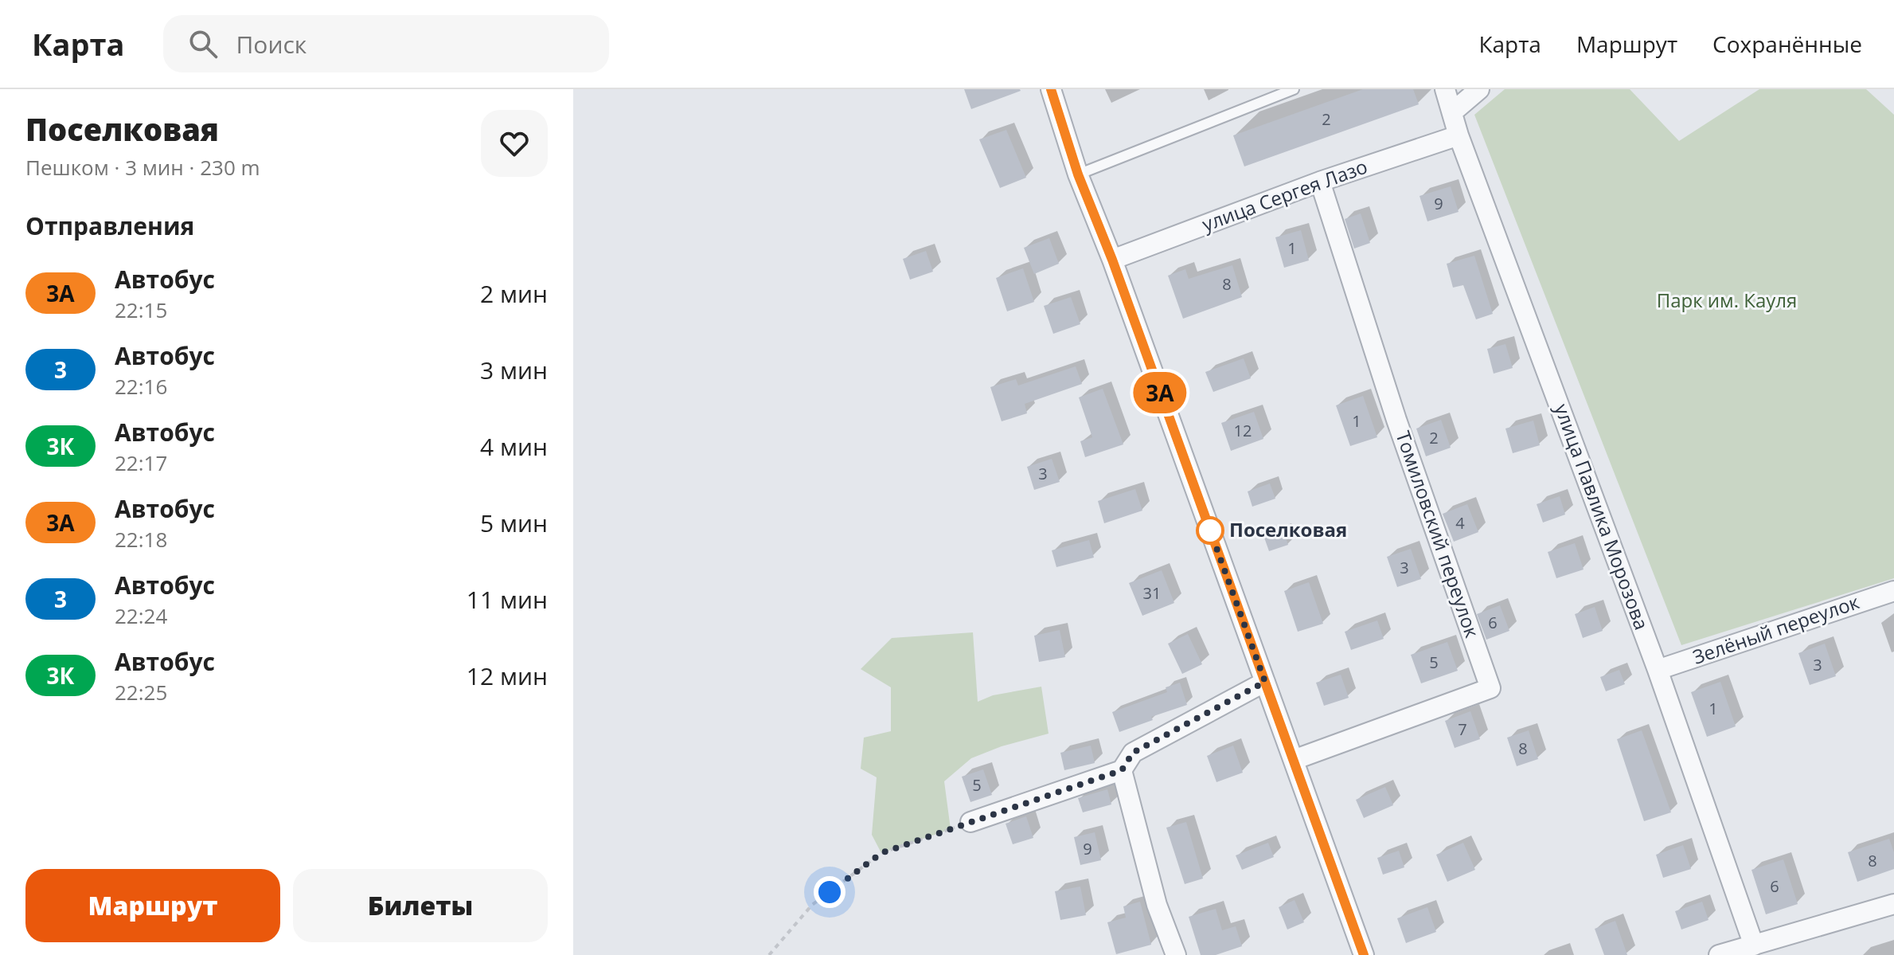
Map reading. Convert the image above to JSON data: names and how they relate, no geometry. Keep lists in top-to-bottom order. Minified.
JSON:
{"streets":{"street":["улица Сергея Лазо","улица Павлика Морозова","Томиловский переулок","Зелёный переулок"]},"crossings":[["улица Сергея Лазо","улица Павлика Морозова"],["улица Сергея Лазо","Томиловский переулок"],["улица Павлика Морозова","Зелёный переулок"]],"parks":["Парк им. Кауля"],"places":["Поселковая"],"lines":["bus line 3А"],"house_numbers":["2","9","1","8","1","12","2","3","4","3","31","6","5","3","1","7","8","5","9","8","6"],"page":{"header":"Карта","search":"Поиск","nav":["Карта","Маршрут","Сохранённые"],"heading":[["Поселковая","Пешком · 3 мин · 230 m"],"Отправления"],"on_map":"3А","list":[{"mark":"3А","name":"Автобус","note":"22:15","value":"2 мин"},{"mark":"3","name":"Автобус","note":"22:16","value":"3 мин"},{"mark":"3К","name":"Автобус","note":"22:17","value":"4 мин"},{"mark":"3А","name":"Автобус","note":"22:18","value":"5 мин"},{"mark":"3","name":"Автобус","note":"22:24","value":"11 мин"},{"mark":"3К","name":"Автобус","note":"22:25","value":"12 мин"}],"buttons":["Маршрут","Билеты"]}}
